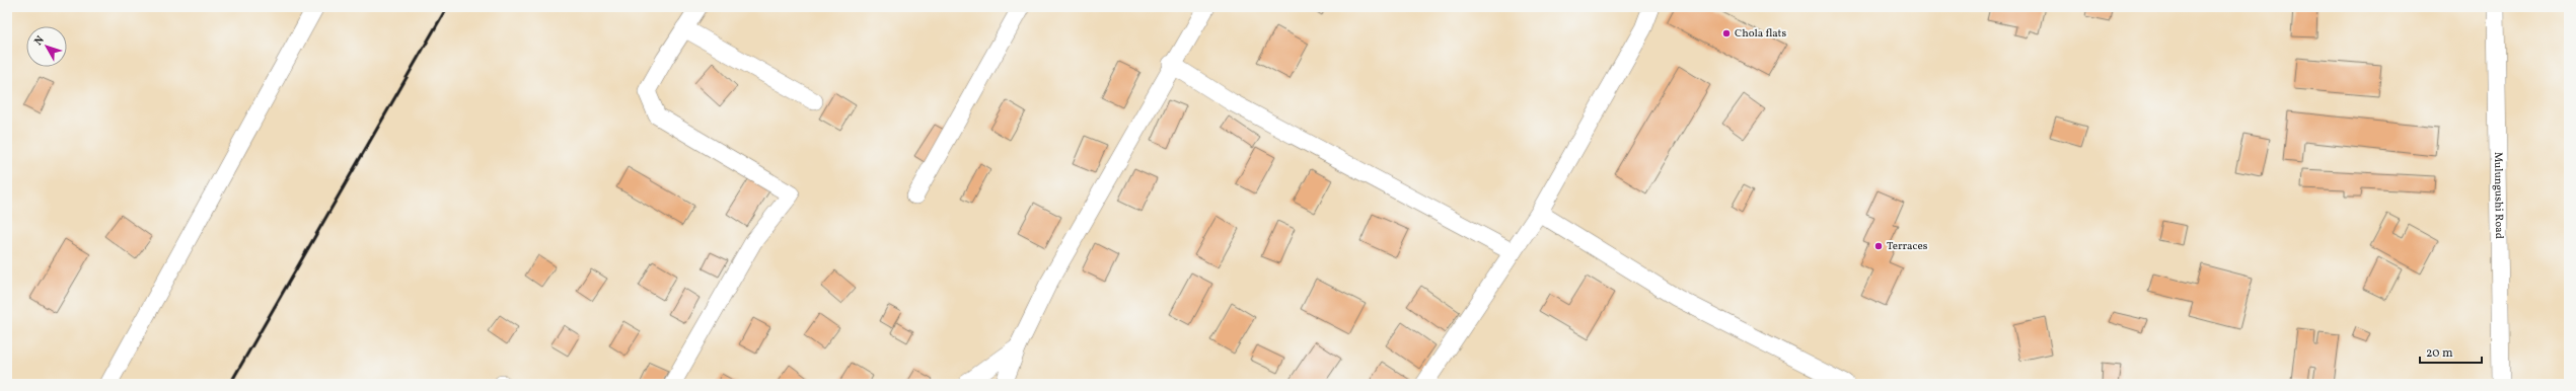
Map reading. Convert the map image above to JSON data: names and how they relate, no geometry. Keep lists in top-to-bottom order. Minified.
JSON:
{"streets":{"street":["Mulungushi Road"]},"places":["Chola flats","Terraces"],"scale_bar":"20 m","north":"top left"}
